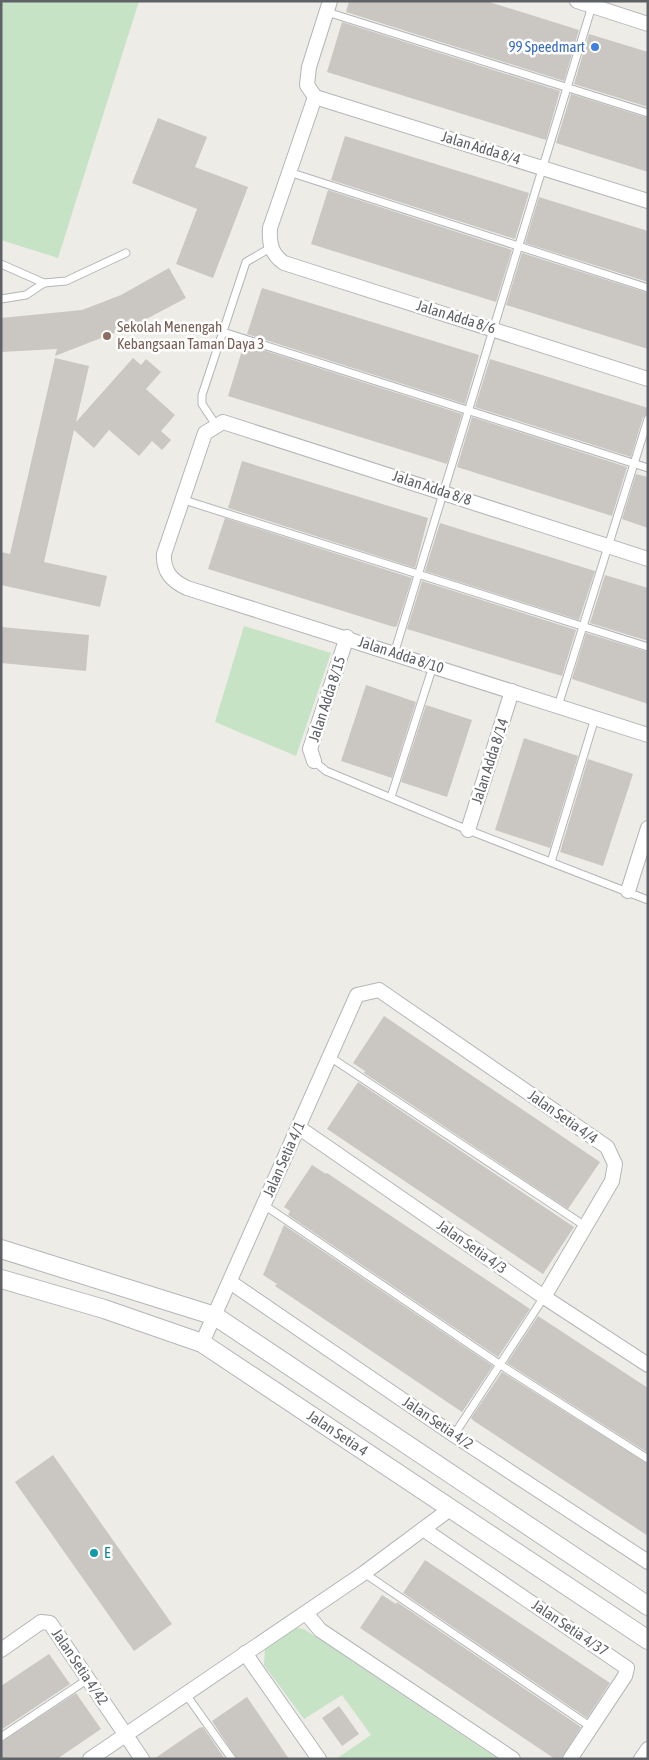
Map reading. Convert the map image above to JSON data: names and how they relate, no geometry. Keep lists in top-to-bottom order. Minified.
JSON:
{"streets":{"street":["Jalan Adda 8/4","Jalan Adda 8/6","Jalan Adda 8/8","Jalan Adda 8/10","Jalan Adda 8/15","Jalan Adda 8/14","Jalan Setia 4/4","Jalan Setia 4/1","Jalan Setia 4/3","Jalan Setia 4/2","Jalan Setia 4","Jalan Setia 4/37","Jalan Setia 4/42"]},"crossings":[["Jalan Adda 8/10","Jalan Adda 8/15"],["Jalan Adda 8/10","Jalan Adda 8/14"],["Jalan Setia 4/4","Jalan Setia 4/1"],["Jalan Setia 4/4","Jalan Setia 4/3"],["Jalan Setia 4/1","Jalan Setia 4/3"],["Jalan Setia 4/1","Jalan Setia 4/2"],["Jalan Setia 4/1","Jalan Setia 4"]],"places":["99 Speedmart","Sekolah Menengah Kebangsaan Taman Daya 3","E"]}
